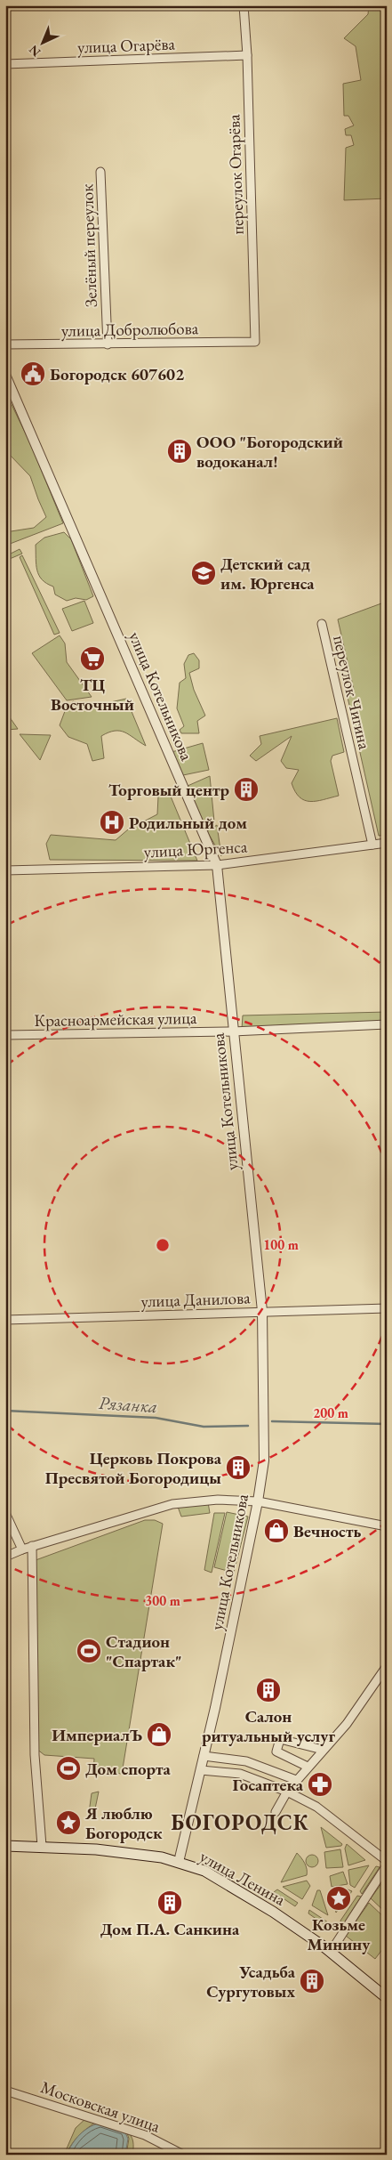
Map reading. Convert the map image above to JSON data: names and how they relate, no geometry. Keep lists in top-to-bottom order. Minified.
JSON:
{"streets":{"main road":["улица Ленина"],"street":["улица Огарёва","переулок Огарёва","Зелёный переулок","улица Добролюбова","переулок Чигина","улица Котельникова","улица Юргенса","Красноармейская улица","улица Данилова","Московская улица"]},"crossings":[["улица Огарёва","переулок Огарёва"],["переулок Огарёва","улица Добролюбова"],["Зелёный переулок","улица Добролюбова"],["переулок Чигина","улица Юргенса"],["улица Котельникова","улица Юргенса"],["улица Котельникова","Красноармейская улица"],["улица Котельникова","улица Данилова"],["улица Котельникова","улица Ленина"]],"districts":["БОГОРОДСК"],"water":["Рязанка"],"places":{"public building":["Богородск 607602"],"building":["ООО \"Богородский водоканал!","Торговый центр","Церковь Покрова Пресвятой Богородицы","Салон ритуальный услуг","Дом П.А. Санкина","Усадьба Сургутовых"],"school or university":["Детский сад им. Юргенса"],"supermarket":["ТЦ Восточный"],"hospital":["Родильный дом"],"shop":["Вечность","ИмпериалЪ"],"sports":["Стадион \"Спартак\"","Дом спорта"],"pharmacy":["Госаптека"],"place":["Я люблю Богородск","Козьме Минину"]},"north":"bottom left","rings":["100 m","200 m","300 m"]}
